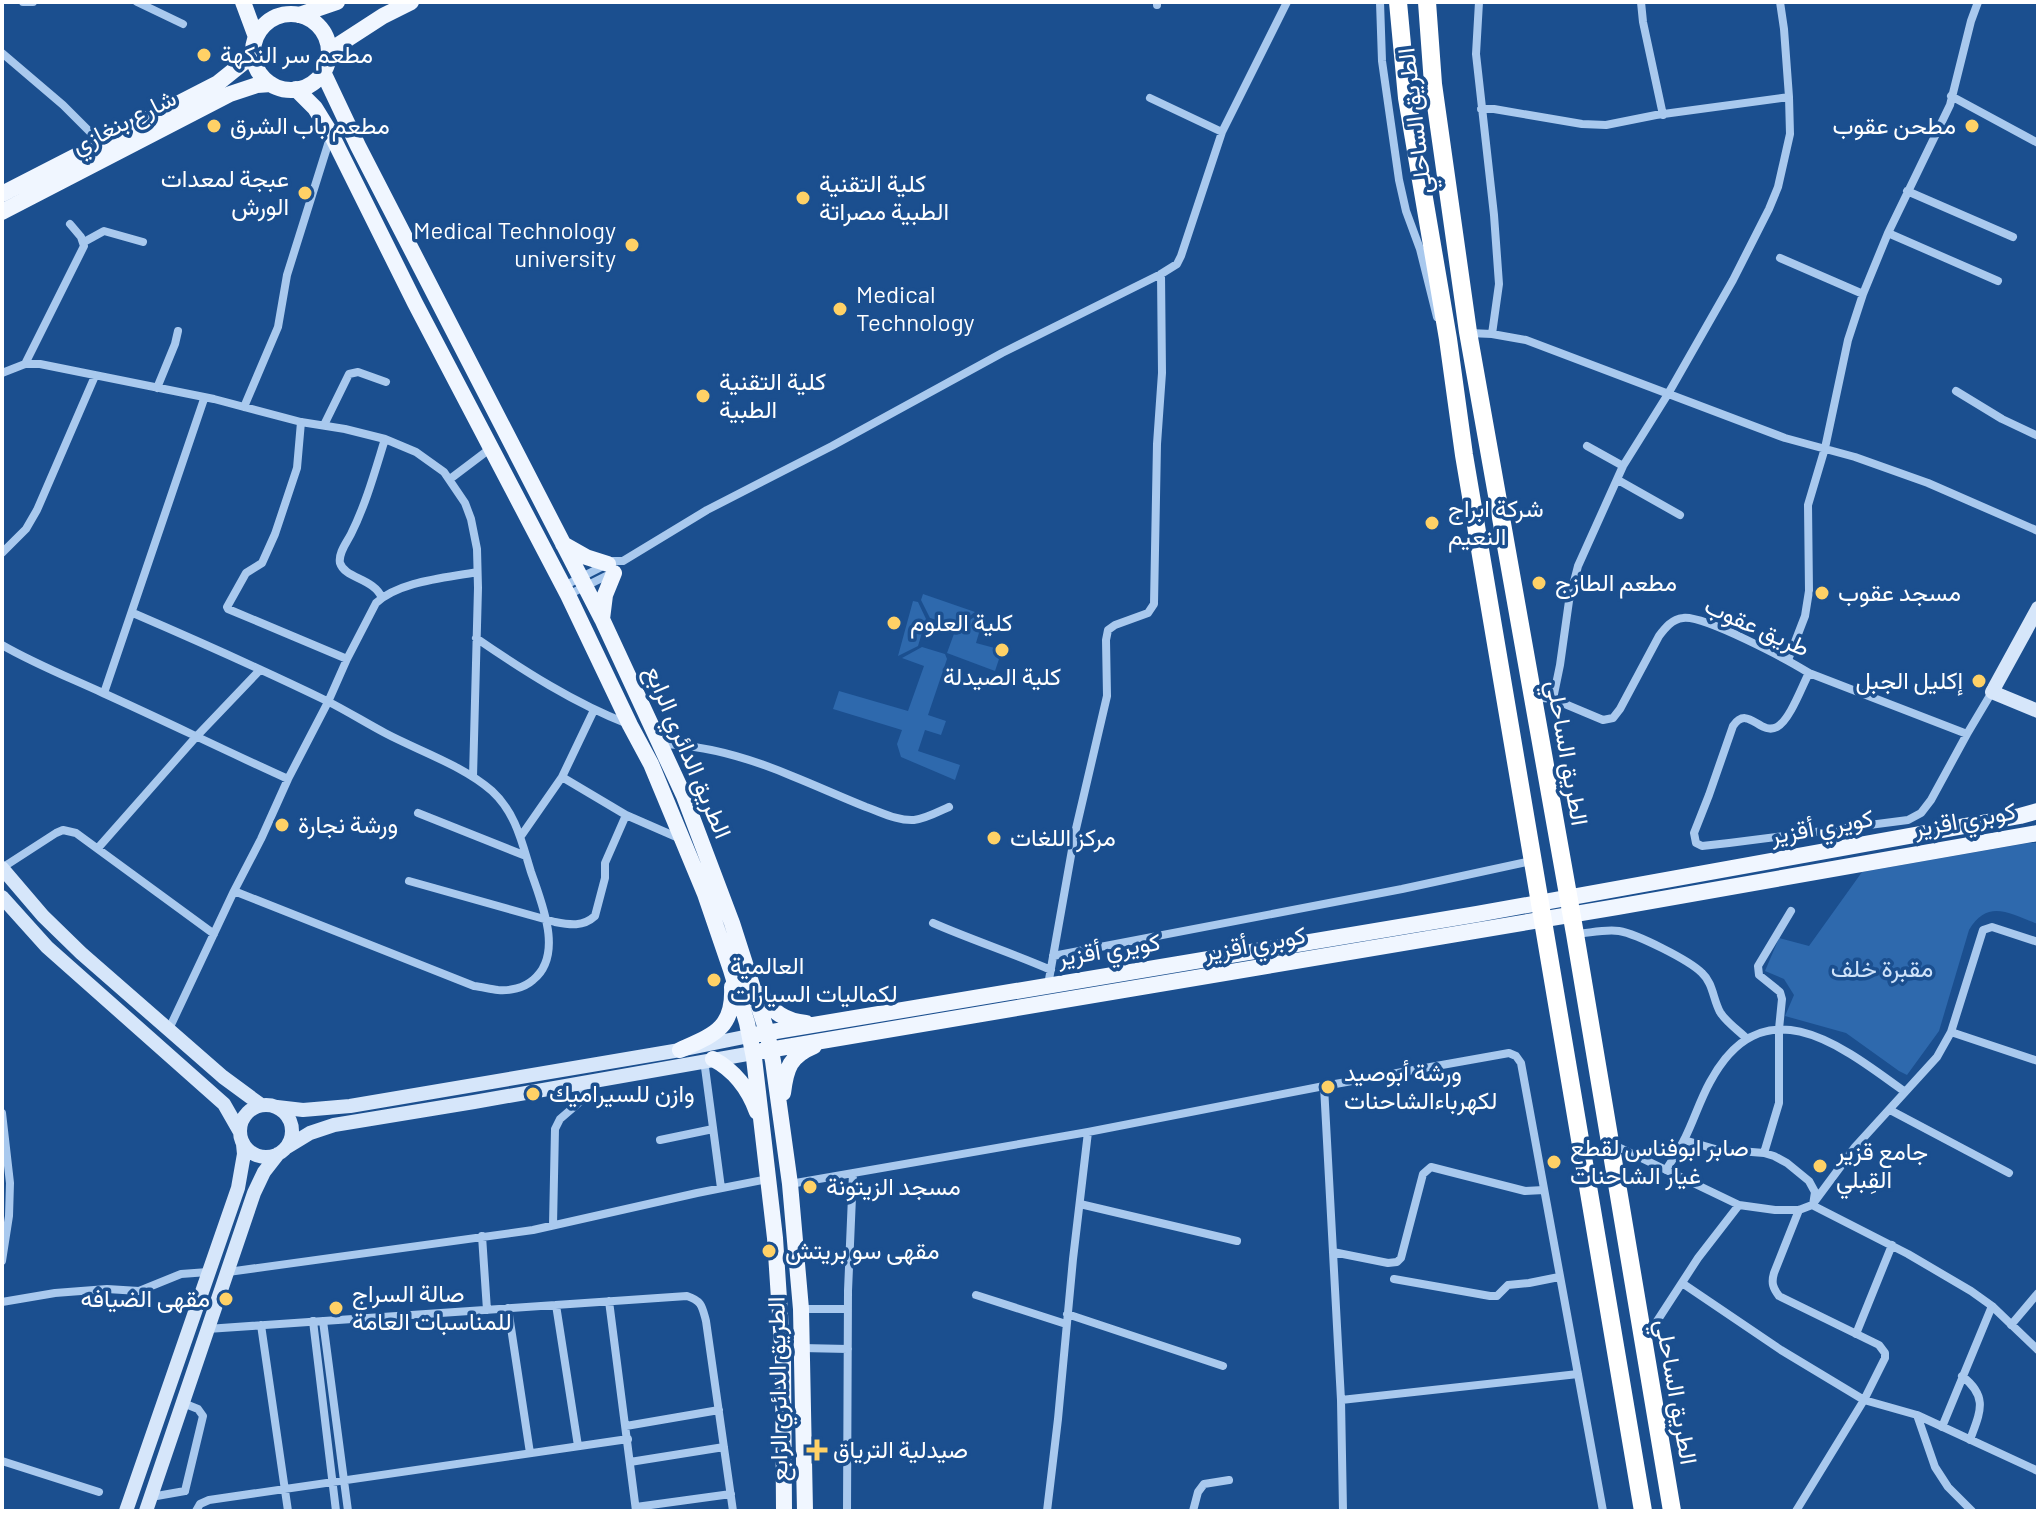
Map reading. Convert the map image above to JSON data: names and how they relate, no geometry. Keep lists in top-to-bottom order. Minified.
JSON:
{"streets":{"highway":["الطريق الساحلي"],"main road":["شارع بنغازي","الطريق الدائري الرابع","كوبري اقزير","كويري أقزير","كوبري أقزير"],"street":["طريق عقوب"]},"crossings":[["الطريق الساحلي","طريق عقوب"],["شارع بنغازي","الطريق الدائري الرابع"],["الطريق الدائري الرابع","كويري أقزير"],["الطريق الدائري الرابع","كوبري أقزير"],["كوبري اقزير","كويري أقزير"],["كوبري اقزير","كوبري أقزير"],["كويري أقزير","كوبري أقزير"]],"parks":["مقبرة خلف"],"places":{"other":["مطعم سر النكهة","مطعم باب الشرق","مطحن عقوب","عبجة لمعدات الورش","كلية التقنية الطبية مصراتة","Medical Technology university","Medical Technology","كلية التقنية الطبية","شركة ابراج النعيم","مطعم الطازج","مسجد عقوب","كلية العلوم","كلية الصيدلة","إكليل الجبل","ورشة نجارة","مركز اللغات","العالمية لكماليات السيارات","ورشة أبوصيد لكهرباءالشاحنات","وازن للسيراميك","صابر ابوفناس لقطع غيار الشاحنات","جامع قزير القِبلي","مسجد الزيتونة","مقهى سو بريتش","مقهى الضيافه","صالة السراج للمناسبات العامة"],"health":["صيدلية الترياق"]}}
